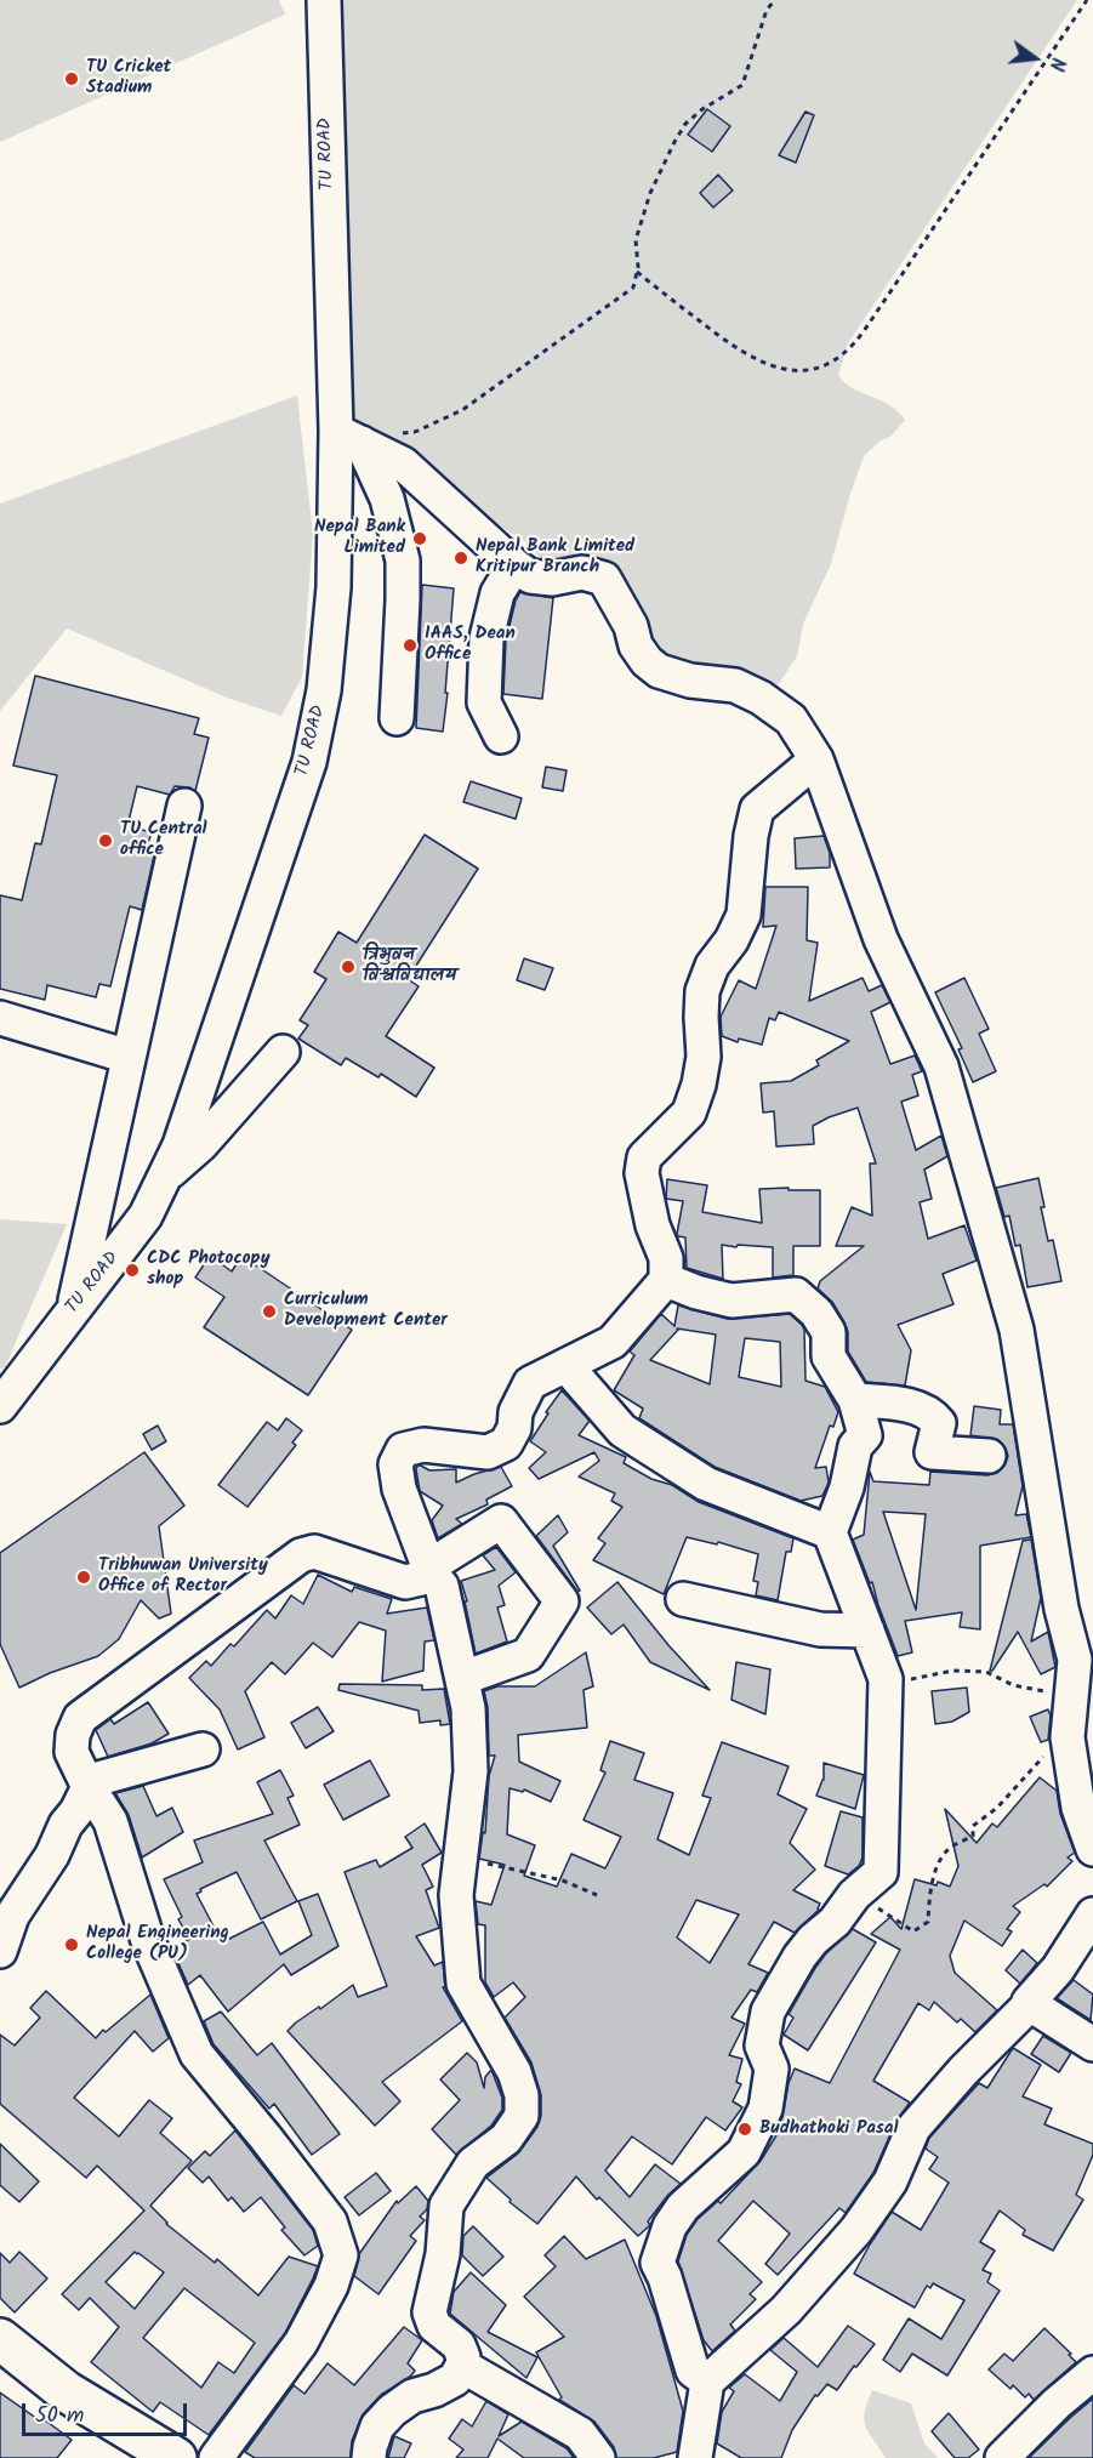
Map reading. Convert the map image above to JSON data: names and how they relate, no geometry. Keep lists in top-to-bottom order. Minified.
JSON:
{"streets":{"street":["TU ROAD"]},"places":["TU Cricket Stadium","Nepal Bank Limited","Nepal Bank Limited Kritipur Branch","IAAS, Dean Office","TU Central office","त्रिभुवन विश्वविद्यालय","CDC Photocopy shop","Curriculum Development Center","Tribhuwan University Office of Rector","Nepal Engineering College (PU)","Budhathoki Pasal"],"scale_bar":"50 m","north":"right"}
